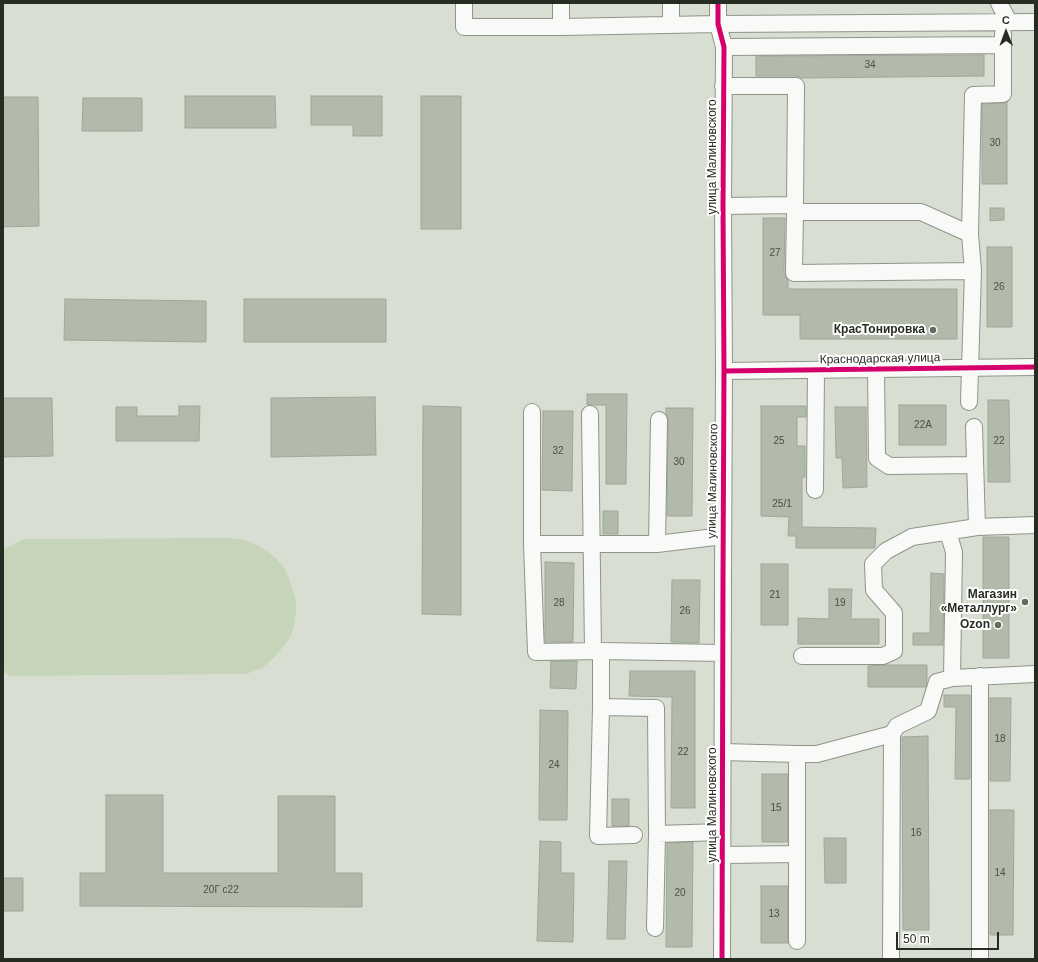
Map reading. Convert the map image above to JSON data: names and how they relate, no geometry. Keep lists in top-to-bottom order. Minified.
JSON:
{"streets":{"street":["улица Малиновского","Краснодарская улица"]},"crossings":[["улица Малиновского","Краснодарская улица"]],"places":["КрасТонировка","Магазин «Металлург»","Ozon"],"house_numbers":["34","30","27","26","22А","25","22","32","30","25/1","21","28","19","26","18","22","24","15","16","14","20Г с22","20","13"],"scale_bar":"50 m","north":"top"}
